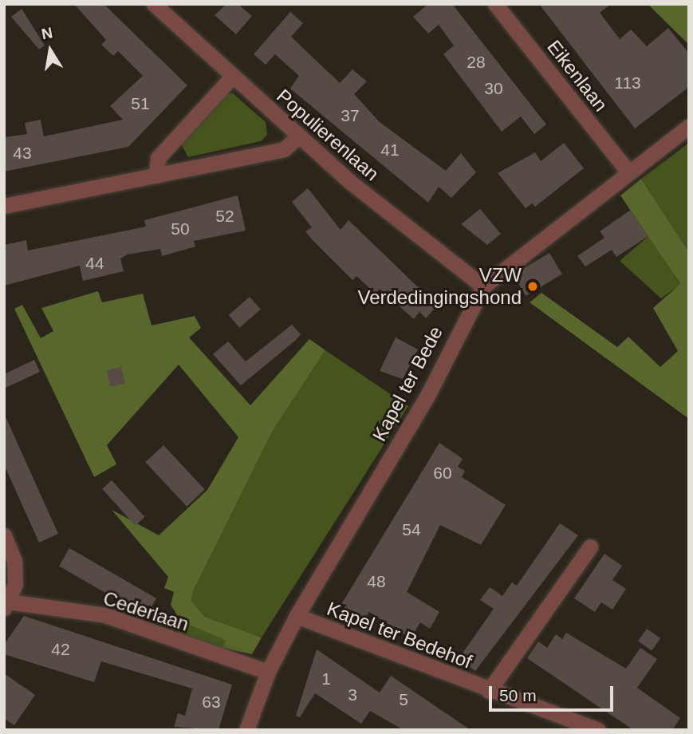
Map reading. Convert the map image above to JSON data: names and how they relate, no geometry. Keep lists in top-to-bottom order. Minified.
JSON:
{"streets":{"street":["Eikenlaan","Populierenlaan","Kapel ter Bede","Cederlaan","Kapel ter Bedehof"]},"crossings":[["Eikenlaan","Kapel ter Bede"],["Populierenlaan","Kapel ter Bede"],["Kapel ter Bede","Cederlaan"],["Kapel ter Bede","Kapel ter Bedehof"]],"places":["VZW Verdedingingshond"],"house_numbers":["28","113","30","51","37","41","43","52","50","44","60","54","48","42","1","3","5","63"],"scale_bar":"50 m","north":"top"}
